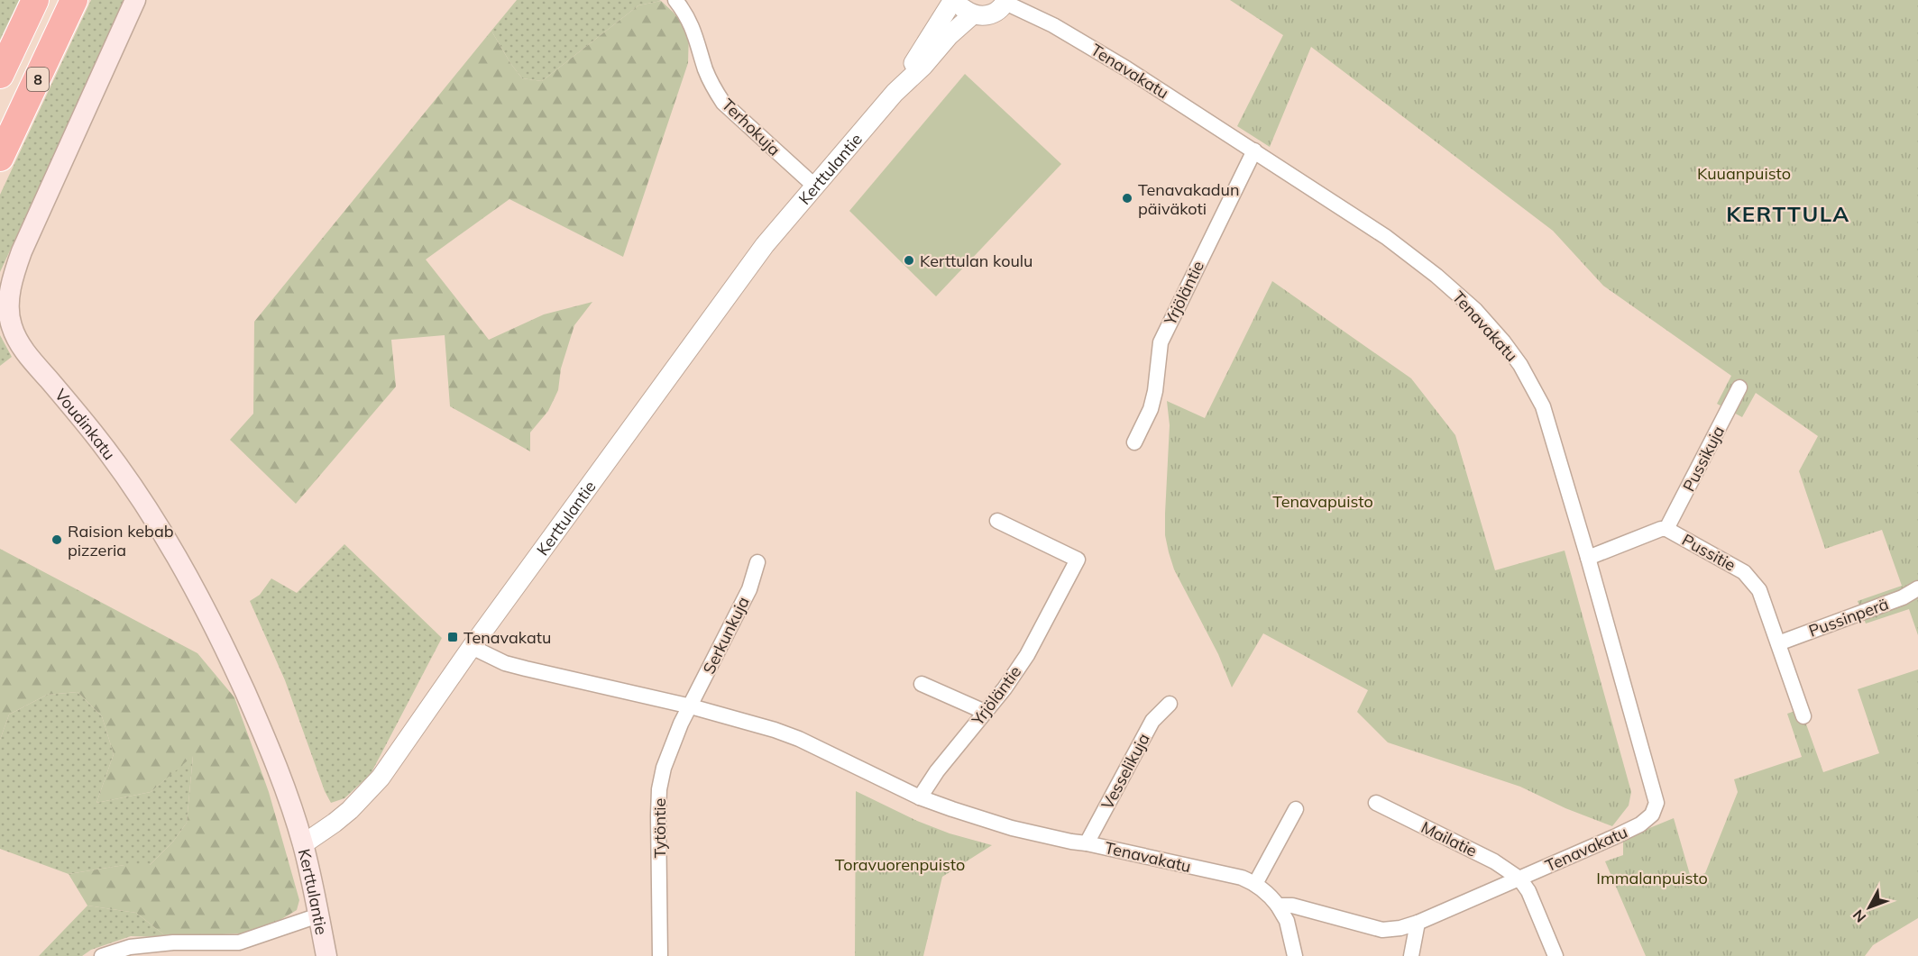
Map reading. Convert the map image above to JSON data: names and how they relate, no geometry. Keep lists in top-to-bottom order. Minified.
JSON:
{"streets":{"highway":["8"],"main road":["Kerttulantie","Voudinkatu"],"street":["Tenavakatu","Terhokuja","Yrjöläntie","Pussikuja","Pussitie","Pussinperä","Serkunkuja","Vesselikuja","Tytöntie","Mailatie"]},"crossings":[["Tenavakatu","Kerttulantie"],["Tenavakatu","Yrjöläntie"],["Tenavakatu","Pussitie"],["Tenavakatu","Serkunkuja"],["Tenavakatu","Vesselikuja"],["Tenavakatu","Tytöntie"],["Tenavakatu","Mailatie"],["Terhokuja","Kerttulantie"],["Kerttulantie","Voudinkatu"],["Pussikuja","Pussitie"],["Pussitie","Pussinperä"],["Serkunkuja","Tytöntie"]],"districts":["KERTTULA"],"parks":["Kuuanpuisto","Tenavapuisto","Toravuorenpuisto","Immalanpuisto"],"places":{"other":["Tenavakadun päiväkoti","Kerttulan koulu","Raision kebab pizzeria"],"transit":["Tenavakatu"]},"north":"bottom left"}
